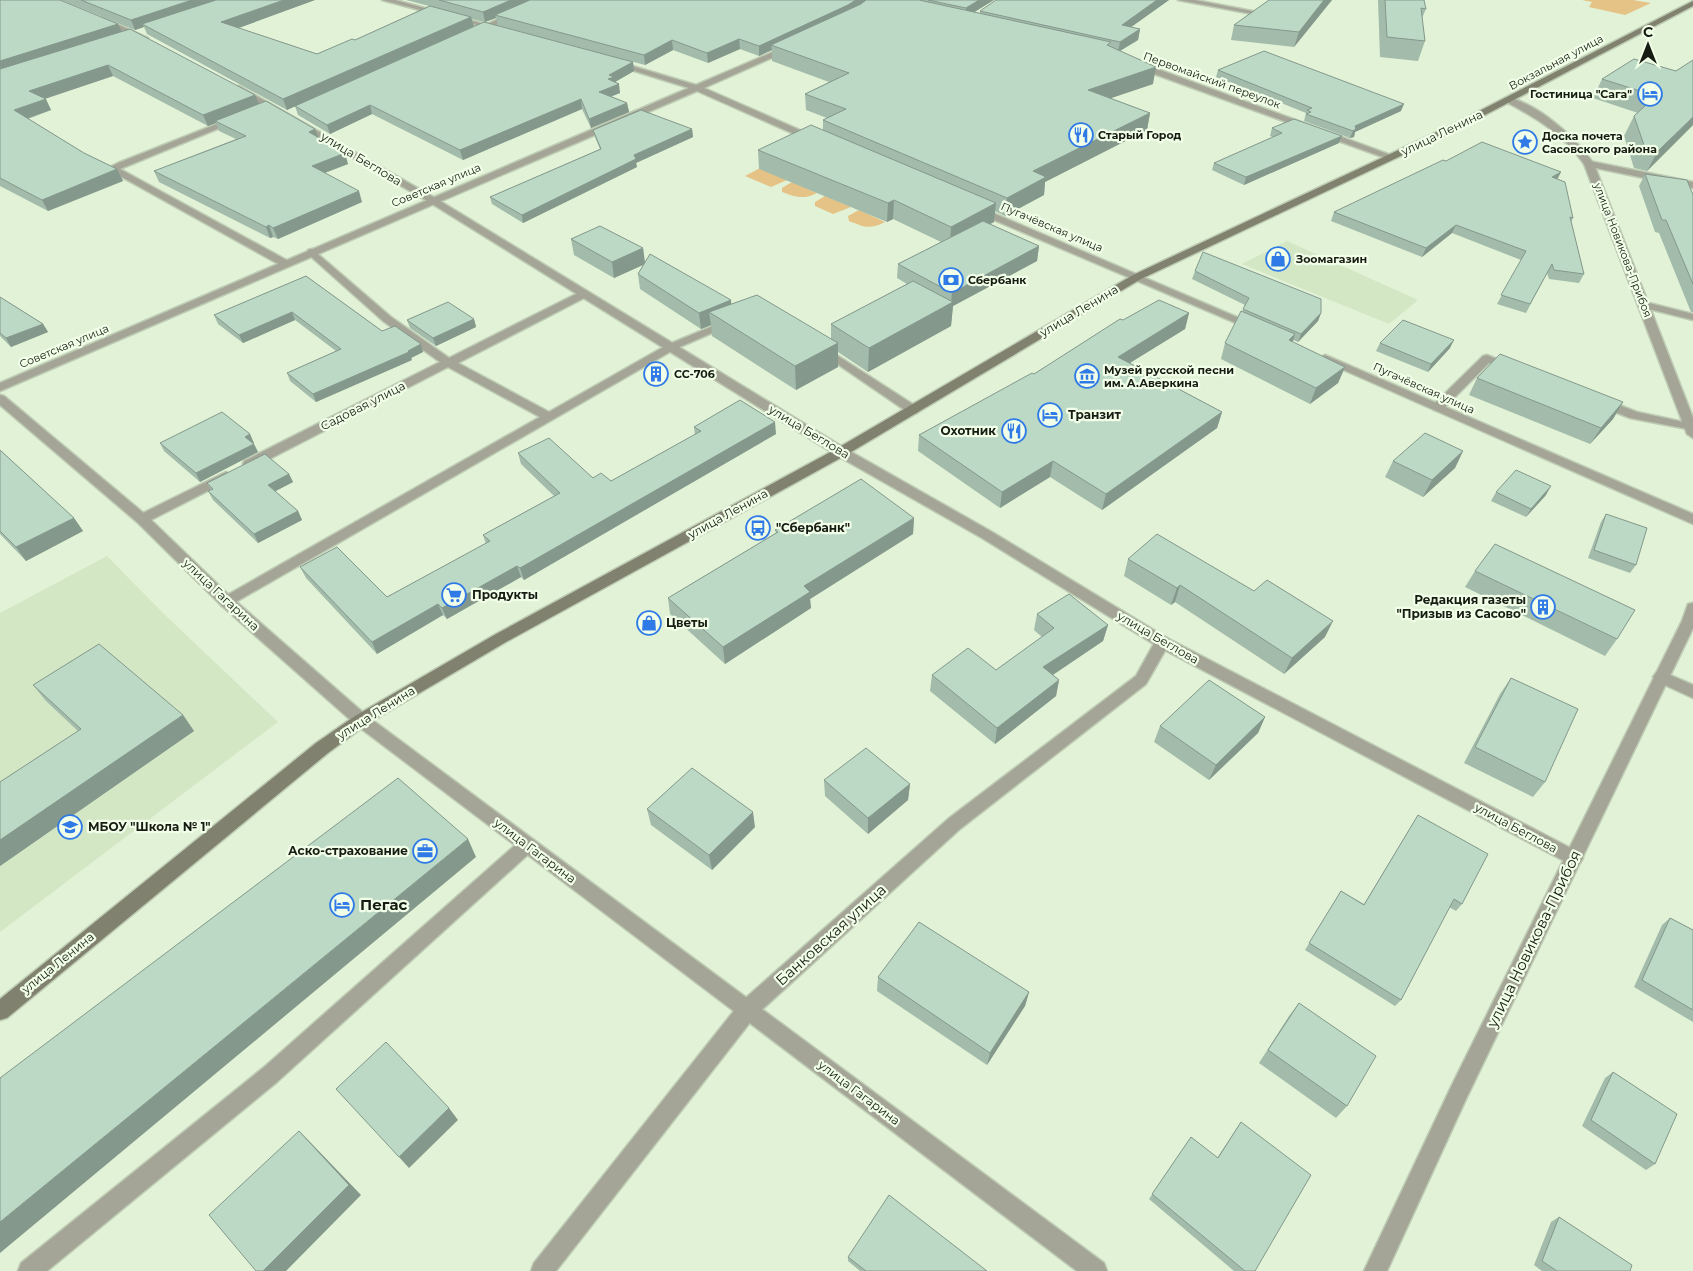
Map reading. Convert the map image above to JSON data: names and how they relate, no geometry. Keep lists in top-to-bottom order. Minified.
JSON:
{"streets":{"main road":["Вокзальная улица","улица Ленина"],"street":["Первомайский переулок","улица Беглова","Советская улица","Пугачёвская улица","улица Новикова-Прибоя","Садовая улица","улица Гагарина","Банковская улица"]},"crossings":[["Вокзальная улица","улица Ленина"],["Вокзальная улица","улица Новикова-Прибоя"],["Первомайский переулок","улица Ленина"],["улица Ленина","улица Беглова"],["улица Ленина","Пугачёвская улица"],["улица Ленина","улица Новикова-Прибоя"],["улица Ленина","улица Гагарина"],["улица Беглова","Советская улица"],["улица Беглова","улица Новикова-Прибоя"],["улица Беглова","Садовая улица"],["улица Беглова","Банковская улица"],["Садовая улица","улица Гагарина"],["улица Гагарина","Банковская улица"]],"places":{"hotel":["Гостиница \"Сага\"","Транзит","Пегас"],"restaurant":["Старый Город","Охотник"],"place":["Доска почета Сасовского района"],"shop":["Зоомагазин","Цветы"],"bank":["Сбербанк"],"building":["СС-706","Редакция газеты \"Призыв из Сасово\""],"museum":["Музей русской песни им. А.Аверкина"],"bus stop":["\"Сбербанк\""],"supermarket":["Продукты"],"school or university":["МБОУ \"Школа № 1\""],"office":["Аско-страхование"]},"north":"top"}
